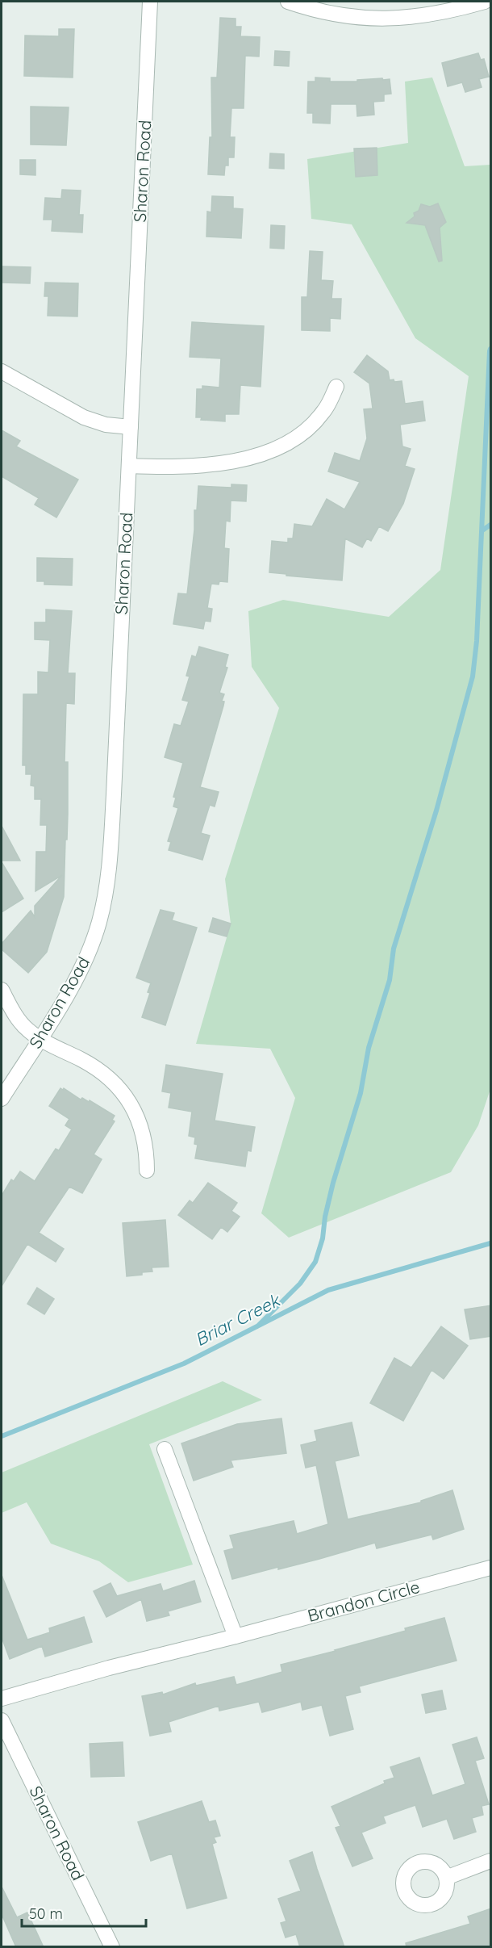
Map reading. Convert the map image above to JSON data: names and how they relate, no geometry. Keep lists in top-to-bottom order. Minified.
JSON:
{"streets":{"street":["Sharon Road","Brandon Circle"]},"water":["Briar Creek"],"scale_bar":"50 m"}
